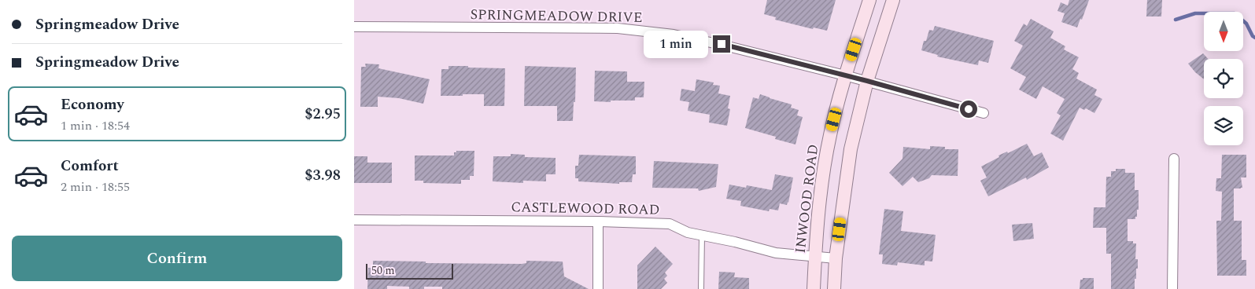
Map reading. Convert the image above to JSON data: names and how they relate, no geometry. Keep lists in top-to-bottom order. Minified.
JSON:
{"streets":{"main road":["INWOOD ROAD"],"street":["SPRINGMEADOW DRIVE","CASTLEWOOD ROAD"]},"crossings":[["SPRINGMEADOW DRIVE","INWOOD ROAD"],["INWOOD ROAD","CASTLEWOOD ROAD"]],"scale_bar":"50 m","north":"bottom","page":{"banner":["Springmeadow Drive","Springmeadow Drive"],"bubble":"1 min","list":[{"name":"Economy","note":"1 min · 18:54","value":"$2.95"},{"name":"Comfort","note":"2 min · 18:55","value":"$3.98"}],"buttons":"Confirm","scale":"50 m"}}
